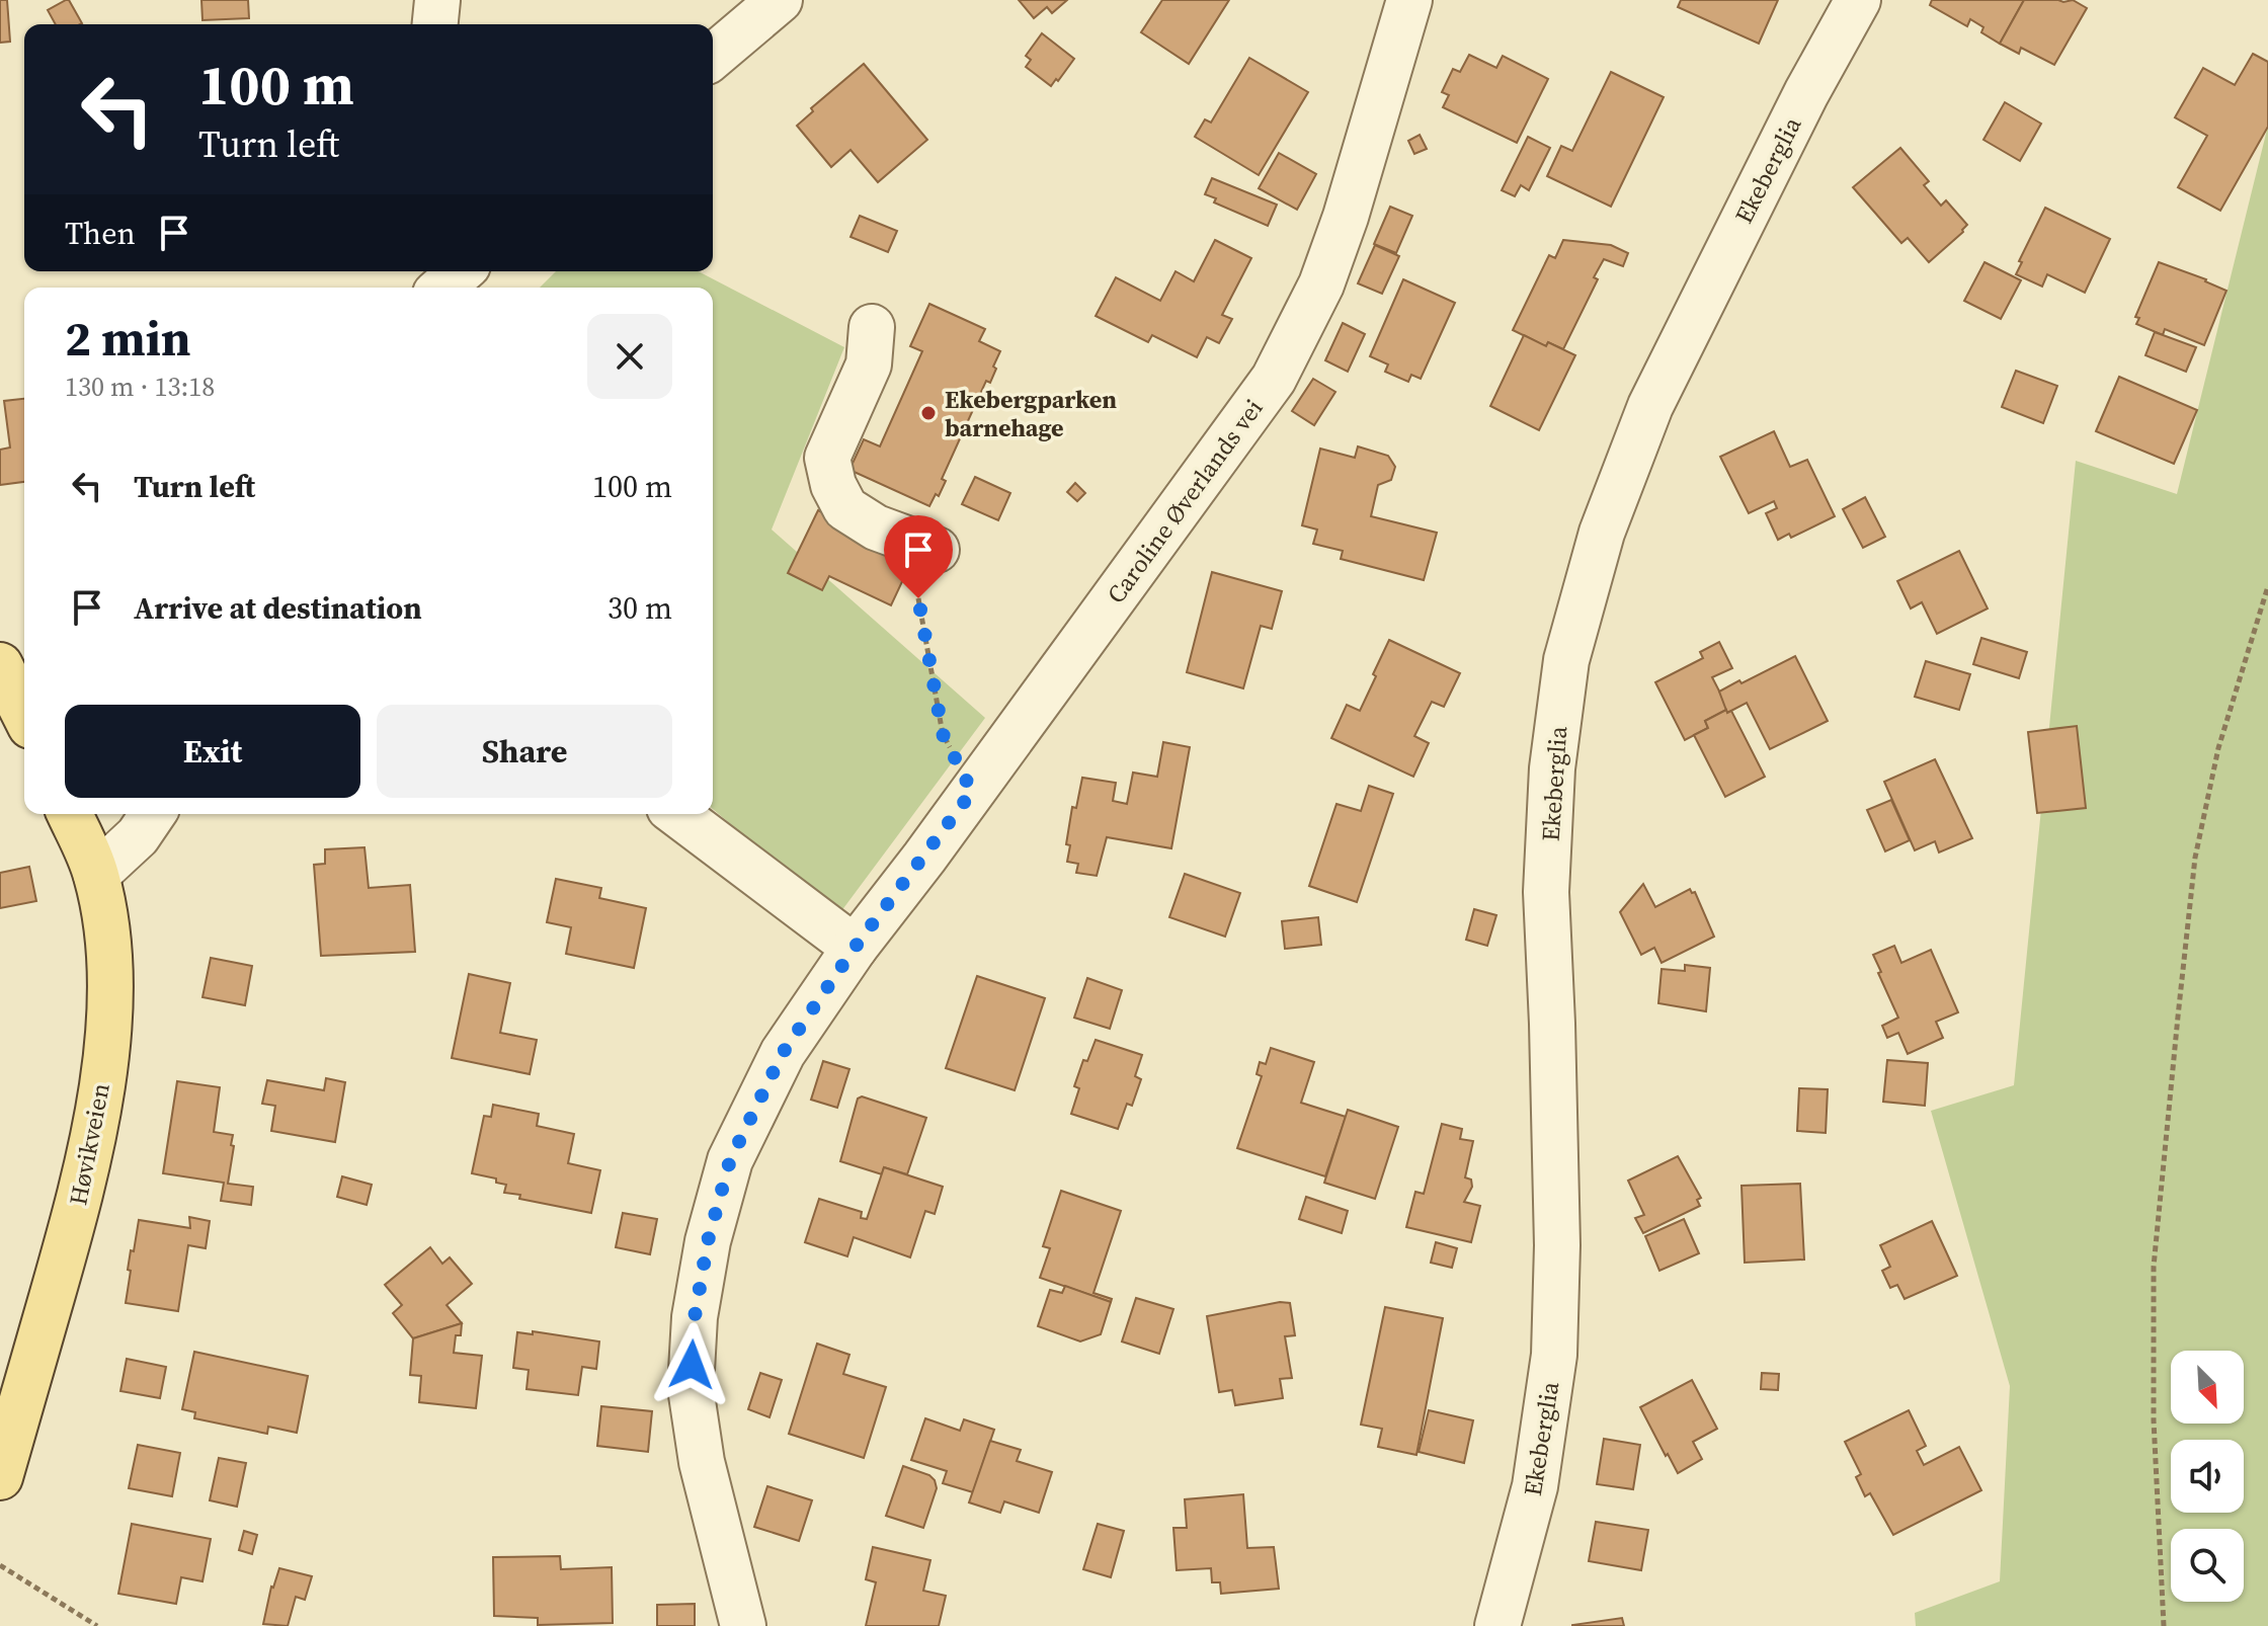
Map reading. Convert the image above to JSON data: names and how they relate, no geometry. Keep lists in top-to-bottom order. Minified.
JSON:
{"streets":{"main road":["Høvikveien"],"street":["Ekeberglia","Caroline Øverlands vei"]},"places":["Ekebergparken barnehage"],"north":"bottom right","page":{"turn":["100 m","Turn left"],"then":"Then","heading":["2 min","130 m · 13:18"],"list":[{"name":"Turn left","value":"100 m"},{"name":"Arrive at destination","value":"30 m"}],"buttons":["Exit","Share"]}}
